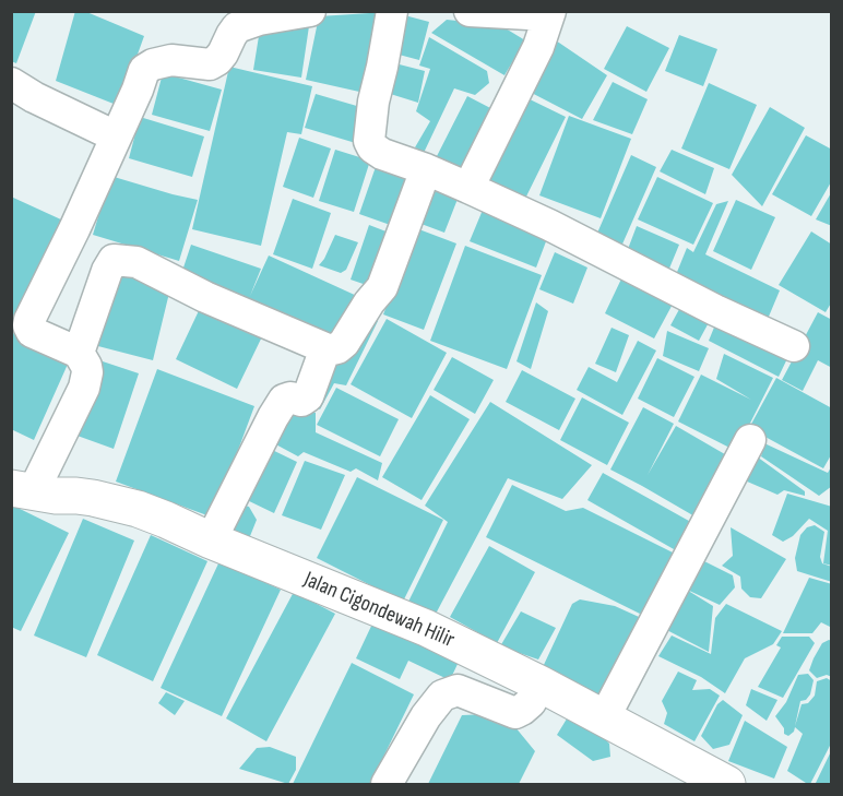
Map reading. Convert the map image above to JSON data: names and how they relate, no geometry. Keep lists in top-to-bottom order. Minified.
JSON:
{"streets":{"street":["Jalan Cigondewah Hilir"]}}
